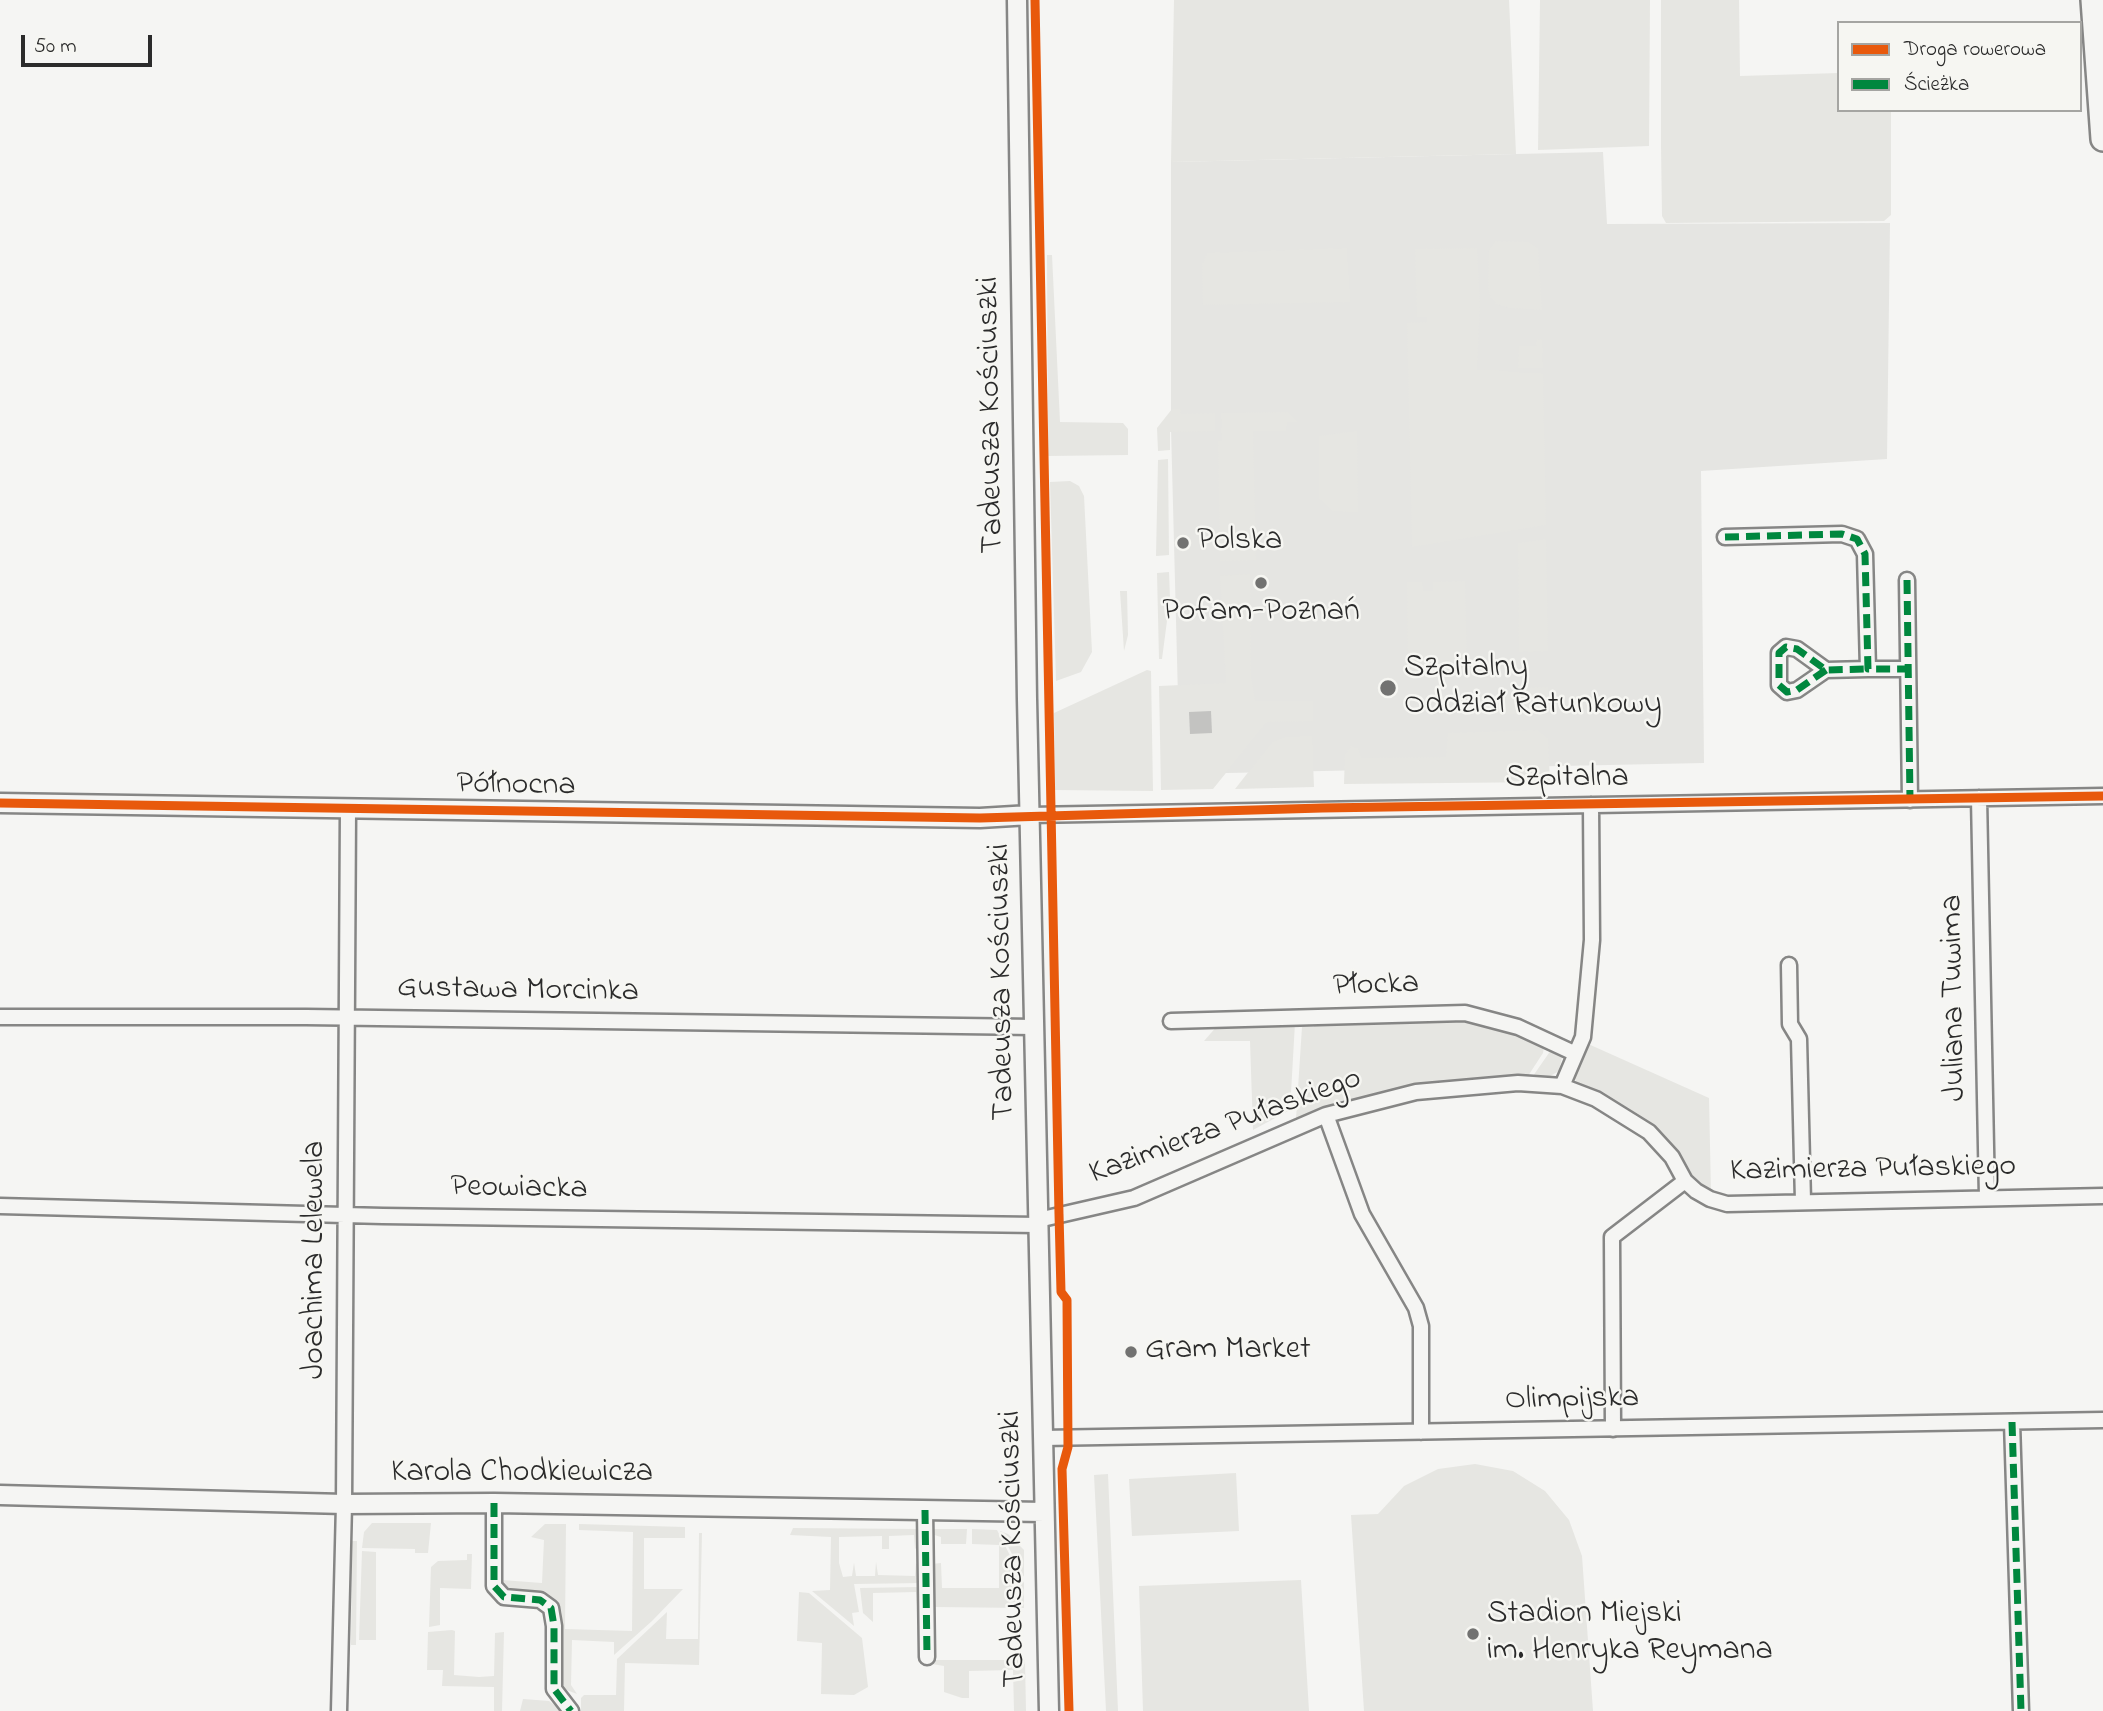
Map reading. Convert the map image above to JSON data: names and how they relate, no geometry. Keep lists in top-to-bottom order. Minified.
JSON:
{"streets":{"street":["Tadeusza Kościuszki","Szpitalna","Północna","Płocka","Gustawa Morcinka","Juliana Tuwima","Kazimierza Pułaskiego","Peowiacka","Joachima Lelewela","Olimpijska","Karola Chodkiewicza"]},"crossings":[["Tadeusza Kościuszki","Szpitalna"],["Tadeusza Kościuszki","Północna"],["Tadeusza Kościuszki","Gustawa Morcinka"],["Tadeusza Kościuszki","Kazimierza Pułaskiego"],["Tadeusza Kościuszki","Peowiacka"],["Tadeusza Kościuszki","Olimpijska"],["Tadeusza Kościuszki","Karola Chodkiewicza"],["Szpitalna","Północna"],["Szpitalna","Juliana Tuwima"],["Północna","Joachima Lelewela"],["Gustawa Morcinka","Joachima Lelewela"],["Juliana Tuwima","Kazimierza Pułaskiego"],["Kazimierza Pułaskiego","Peowiacka"],["Peowiacka","Joachima Lelewela"],["Joachima Lelewela","Karola Chodkiewicza"]],"places":["Polska","Pofam-Poznań","Szpitalny Oddział Ratunkowy","Gram Market","Stadion Miejski im. Henryka Reymana"],"legend":["Droga rowerowa","Ścieżka"],"scale_bar":"50 m"}
